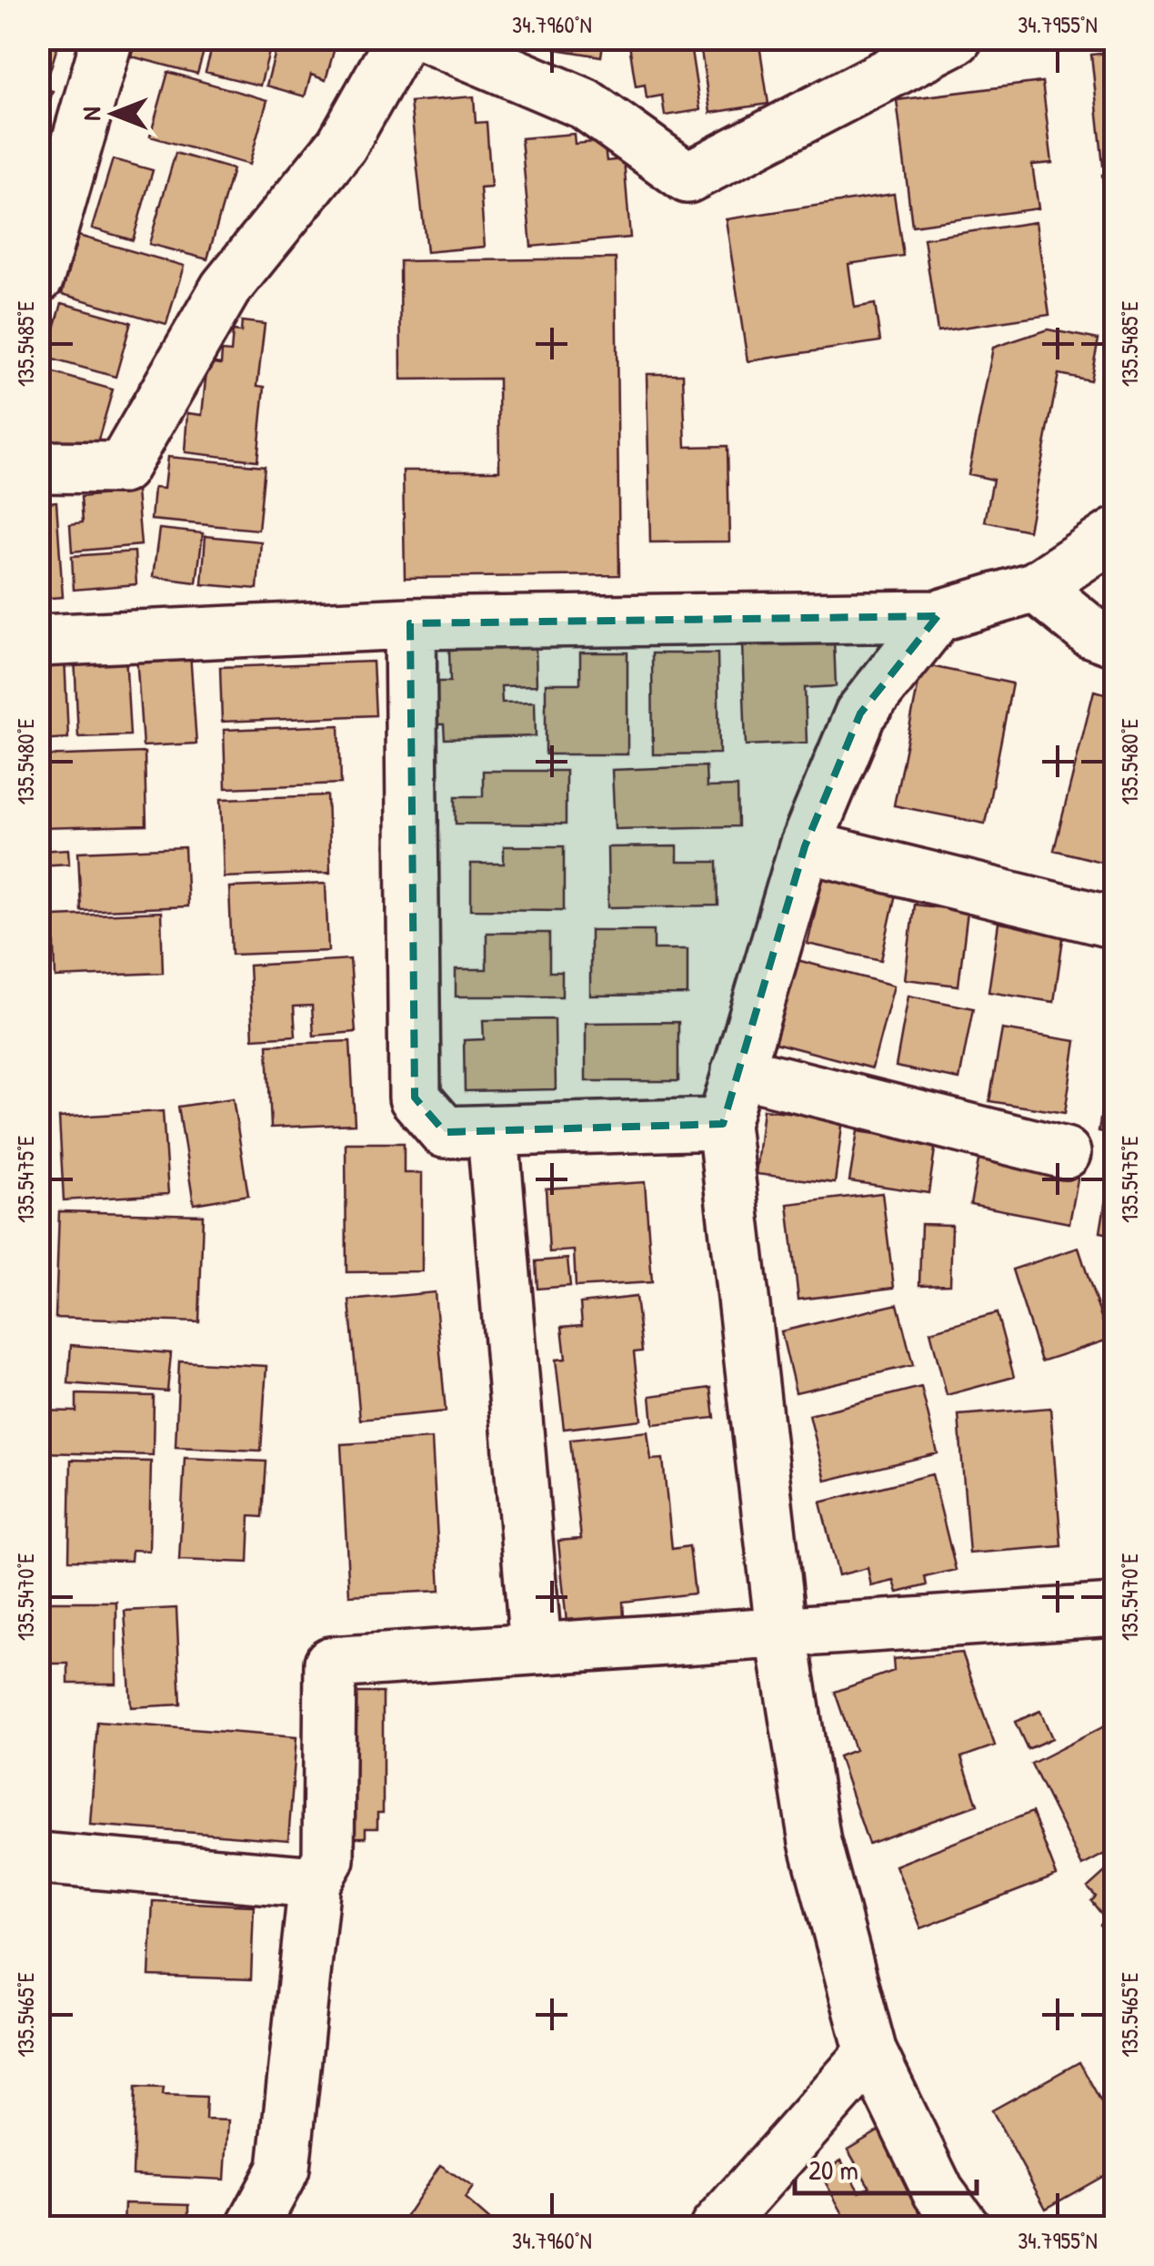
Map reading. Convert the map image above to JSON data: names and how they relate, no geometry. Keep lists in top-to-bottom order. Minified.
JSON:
{"scale_bar":"20 m","north":"left","coordinates":["34.7960°N","34.7955°N","135.5485°E","135.5480°E","135.5475°E","135.5470°E","135.5465°E"]}
